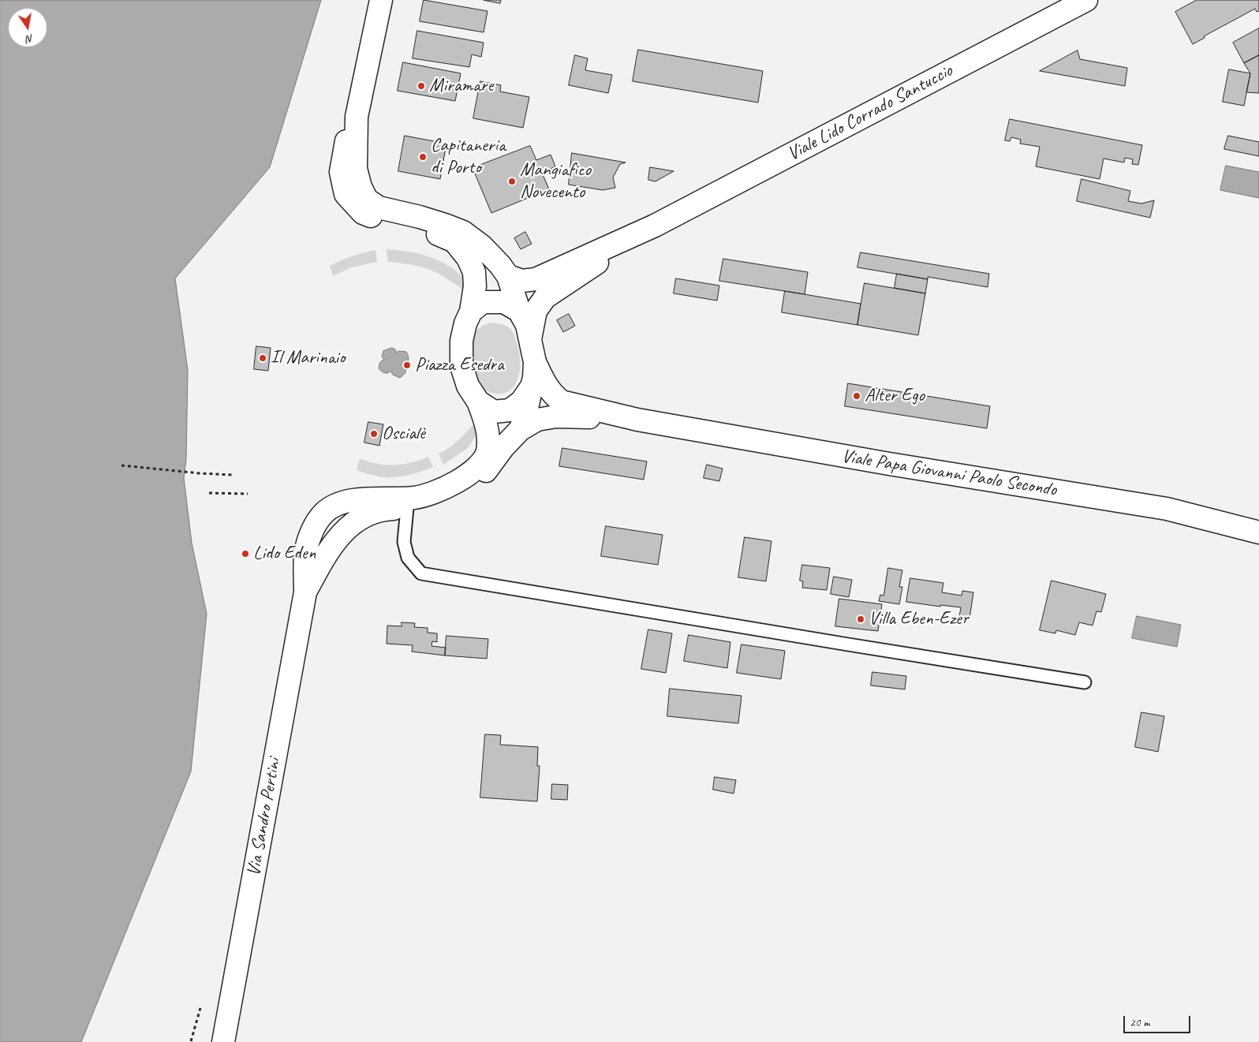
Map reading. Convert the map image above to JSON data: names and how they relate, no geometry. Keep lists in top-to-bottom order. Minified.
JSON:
{"streets":{"street":["Viale Lido Corrado Santuccio","Viale Papa Giovanni Paolo Secondo","Via Sandro Pertini"]},"places":["Miramare","Capitaneria di Porto","Mangiafico Novecento","Il Marinaio","Piazza Esedra","Alter Ego","Oscialè","Lido Eden","Villa Eben-Ezer"],"scale_bar":"20 m","north":"bottom"}
